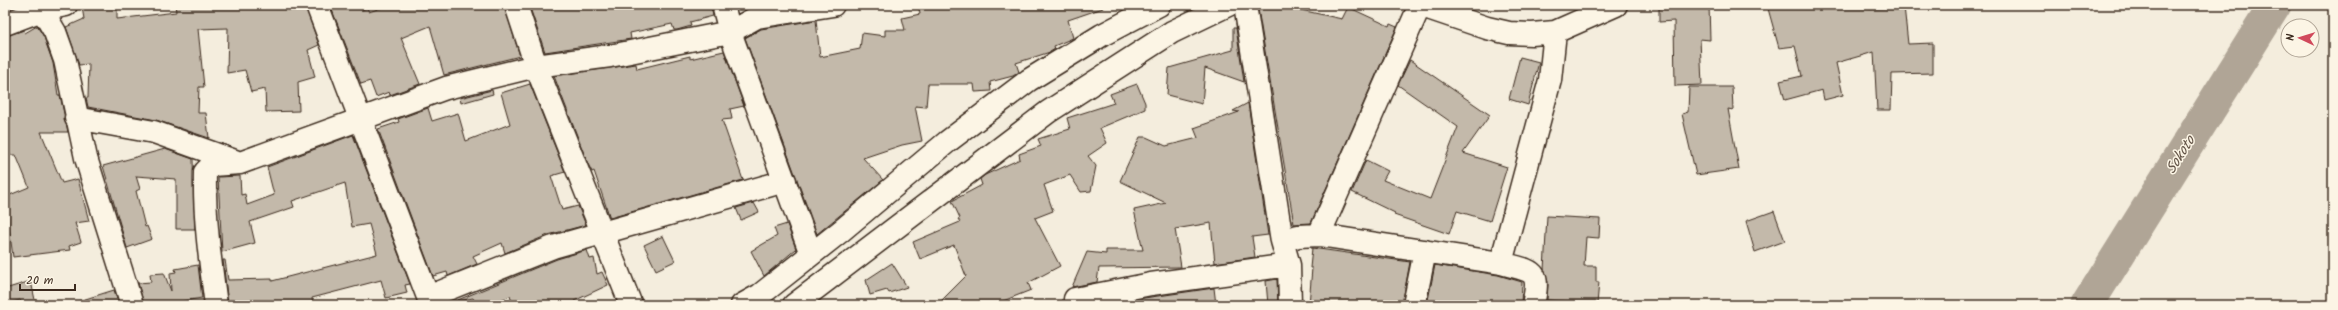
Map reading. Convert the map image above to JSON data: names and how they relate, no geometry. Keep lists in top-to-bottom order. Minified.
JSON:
{"water":["Sokoto"],"scale_bar":"20 m","north":"left"}
